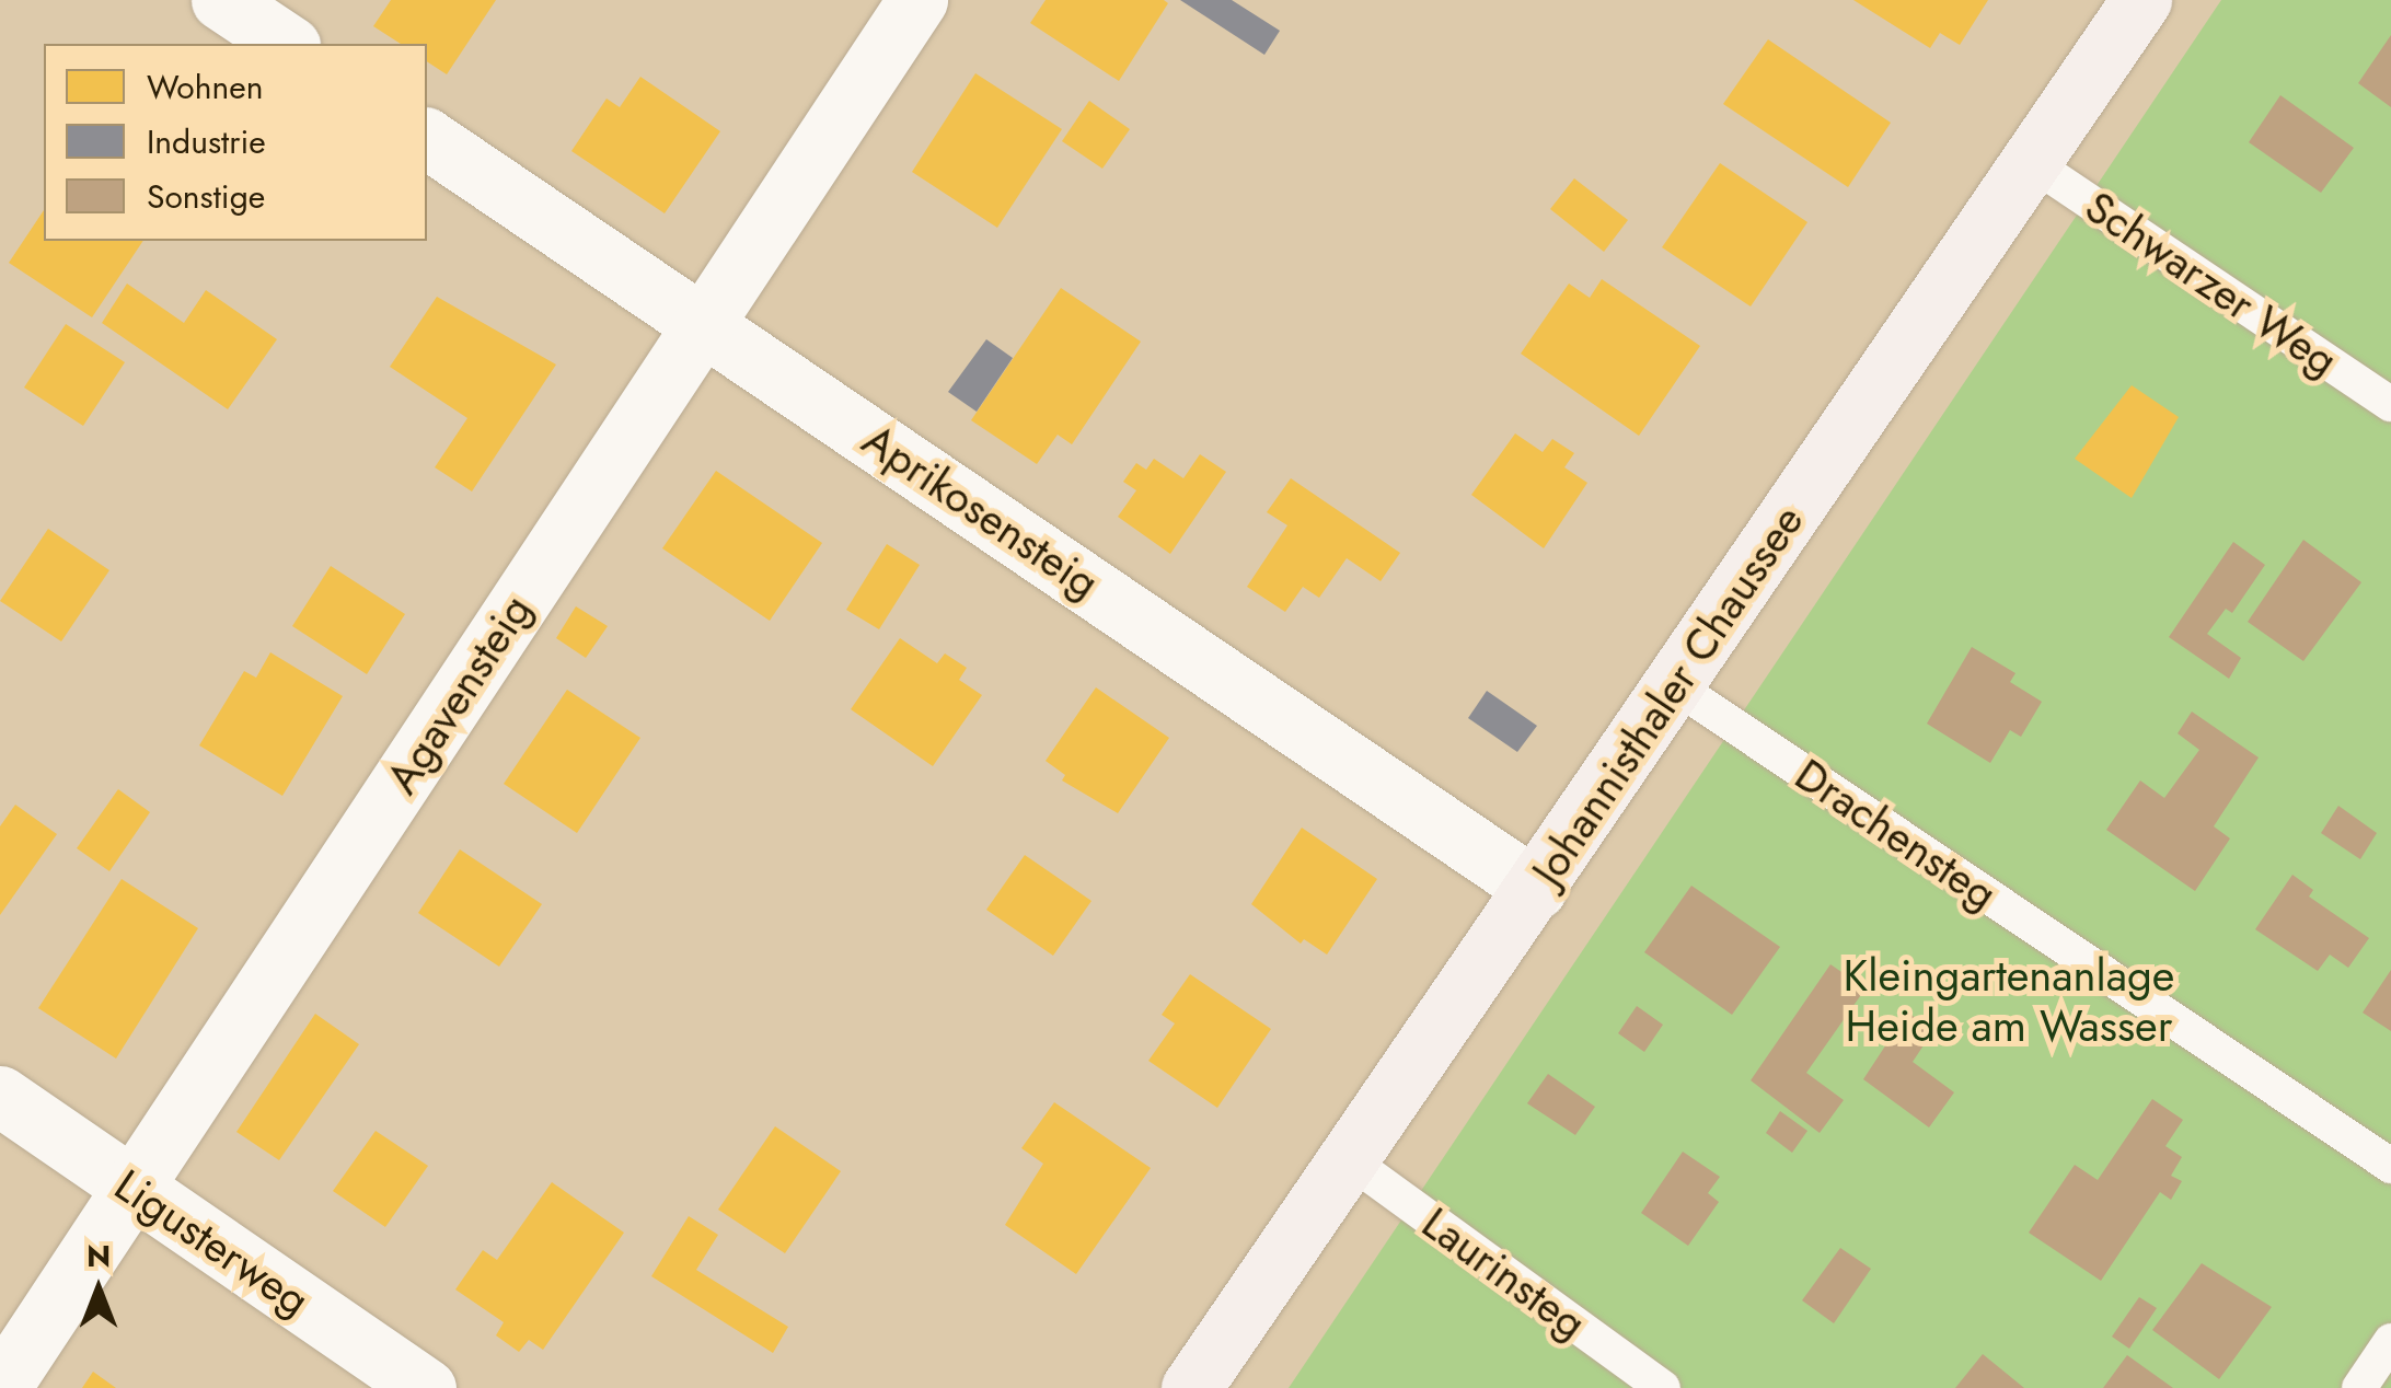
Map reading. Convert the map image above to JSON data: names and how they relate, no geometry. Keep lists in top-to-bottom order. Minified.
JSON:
{"streets":{"street":["Aprikosensteig","Agavensteig","Johannisthaler Chaussee","Ligusterweg"],"lane":["Schwarzer Weg","Drachensteg","Laurinsteg"]},"crossings":[["Schwarzer Weg","Johannisthaler Chaussee"],["Aprikosensteig","Agavensteig"],["Aprikosensteig","Johannisthaler Chaussee"],["Agavensteig","Ligusterweg"],["Johannisthaler Chaussee","Drachensteg"],["Johannisthaler Chaussee","Laurinsteg"]],"parks":["Kleingartenanlage Heide am Wasser"],"legend":["Wohnen","Industrie","Sonstige"],"north":"top"}
